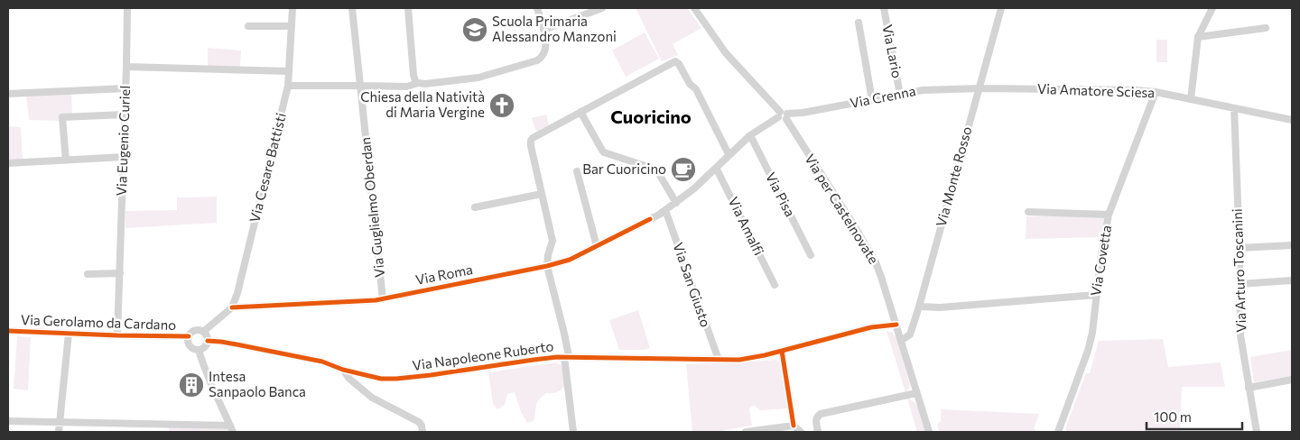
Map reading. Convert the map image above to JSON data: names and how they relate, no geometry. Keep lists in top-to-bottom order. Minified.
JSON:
{"streets":{"street":["Via Lario","Via Amatore Sciesa","Via Crenna","Via Eugenio Curiel","Via Cesare Battisti","Via Monte Rosso","Via Pisa","Via Guglielmo Oberdan","Via per Castelnovate","Via Amalfi","Via Covetta","Via Arturo Toscanini","Via Roma","Via San Giusto","Via Gerolamo da Cardano","Via Napoleone Ruberto"]},"crossings":[["Via Lario","Via Crenna"],["Via Amatore Sciesa","Via Crenna"],["Via Amatore Sciesa","Via Monte Rosso"],["Via Amatore Sciesa","Via Covetta"],["Via Amatore Sciesa","Via Arturo Toscanini"],["Via Crenna","Via Monte Rosso"],["Via Crenna","Via per Castelnovate"],["Via Crenna","Via Roma"],["Via Eugenio Curiel","Via Gerolamo da Cardano"],["Via Cesare Battisti","Via Roma"],["Via Monte Rosso","Via per Castelnovate"],["Via Pisa","Via Roma"],["Via Guglielmo Oberdan","Via Roma"],["Via per Castelnovate","Via Napoleone Ruberto"],["Via Amalfi","Via Roma"],["Via Roma","Via San Giusto"],["Via San Giusto","Via Napoleone Ruberto"],["Via Gerolamo da Cardano","Via Napoleone Ruberto"]],"districts":["Cuoricino"],"places":{"school or university":["Scuola Primaria Alessandro Manzoni"],"church":["Chiesa della Natività di Maria Vergine"],"cafe":["Bar Cuoricino"],"building":["Intesa Sanpaolo Banca"]},"scale_bar":"100 m"}
